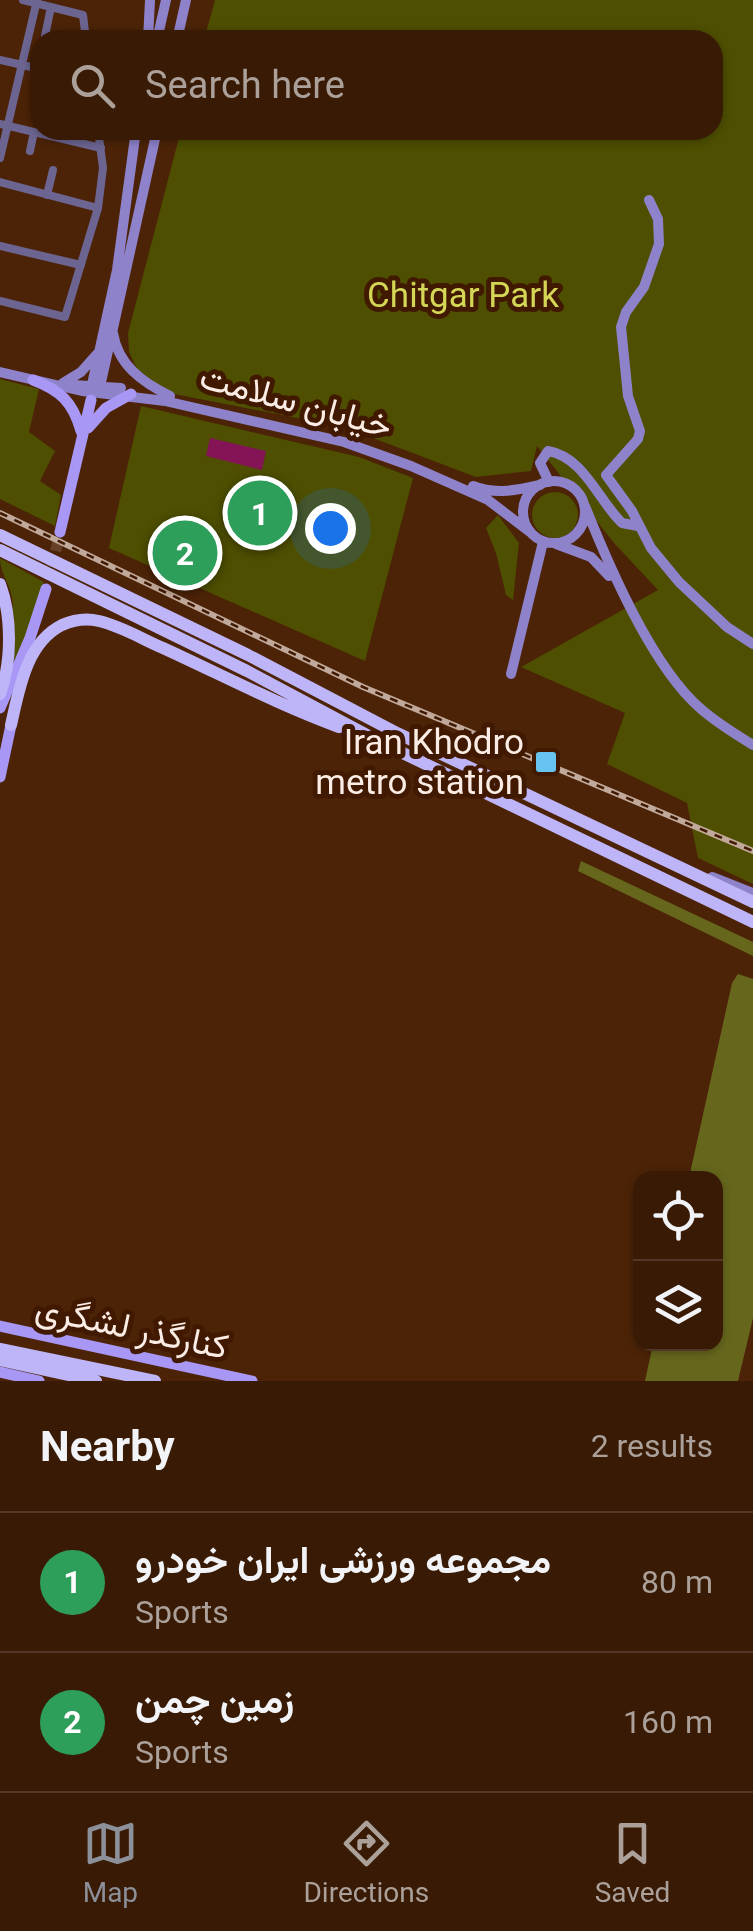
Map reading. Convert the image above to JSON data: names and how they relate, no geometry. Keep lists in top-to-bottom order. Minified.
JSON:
{"streets":{"main road":["خیابان سلامت","کنارگذر لشگری"]},"parks":["Chitgar Park"],"places":{"transit":["Iran Khodro metro station"]},"page":{"search":"Search here","pins":["1","2"],"heading":["Nearby","2 results"],"list":[{"mark":"1","name":"مجموعه ورزشی ایران خودرو","note":"Sports","value":"80 m"},{"mark":"2","name":"زمین چمن","note":"Sports","value":"160 m"}],"nav":["Map","Directions","Saved"]}}
